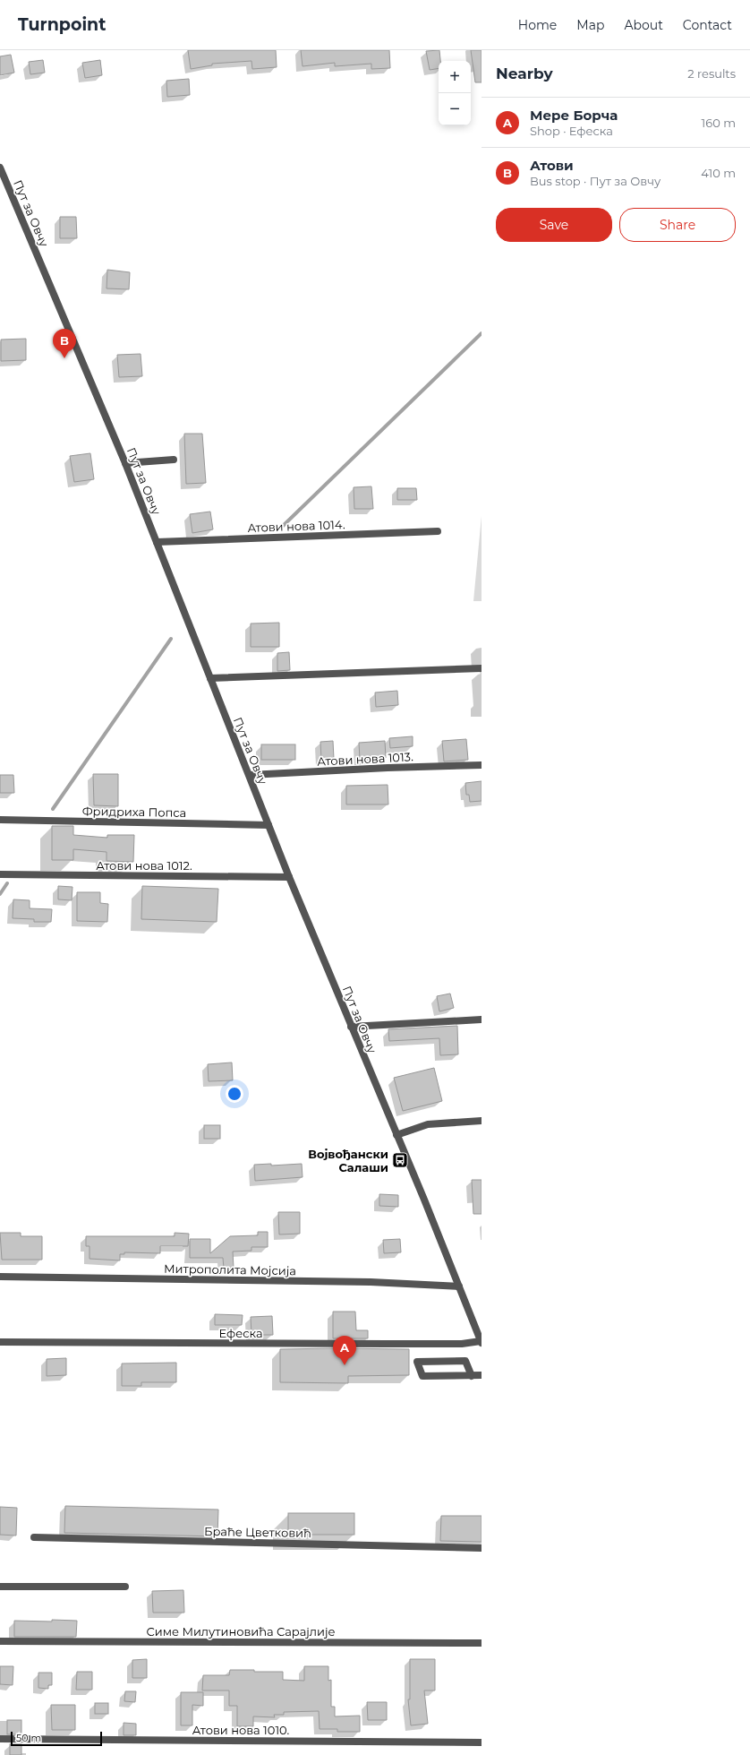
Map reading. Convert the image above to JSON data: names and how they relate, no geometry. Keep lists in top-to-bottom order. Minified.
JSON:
{"streets":{"street":["Пут за Овчу","Атови нова 1014.","Атови нова 1013.","Фридриха Попса","Атови нова 1012.","Митрополита Мојсија","Ефеска","Браће Цветковић","Симе Милутиновића Сарајлије","Атови нова 1010."]},"crossings":[["Пут за Овчу","Атови нова 1014."],["Пут за Овчу","Атови нова 1013."],["Пут за Овчу","Фридриха Попса"],["Пут за Овчу","Атови нова 1012."],["Пут за Овчу","Митрополита Мојсија"],["Пут за Овчу","Ефеска"]],"places":{"bus stop":["Војвођански Салаши"]},"scale_bar":"50 m","page":{"header":"Turnpoint","nav":["Home","Map","About","Contact"],"heading":["Nearby","2 results"],"map_buttons":["+","−"],"list":[{"mark":"A","name":"Мере Борча","note":"Shop · Ефеска","value":"160 m"},{"mark":"B","name":"Атови","note":"Bus stop · Пут за Овчу","value":"410 m"}],"buttons":["Save","Share"],"pins":["B","A"],"scale":"50 m"}}
